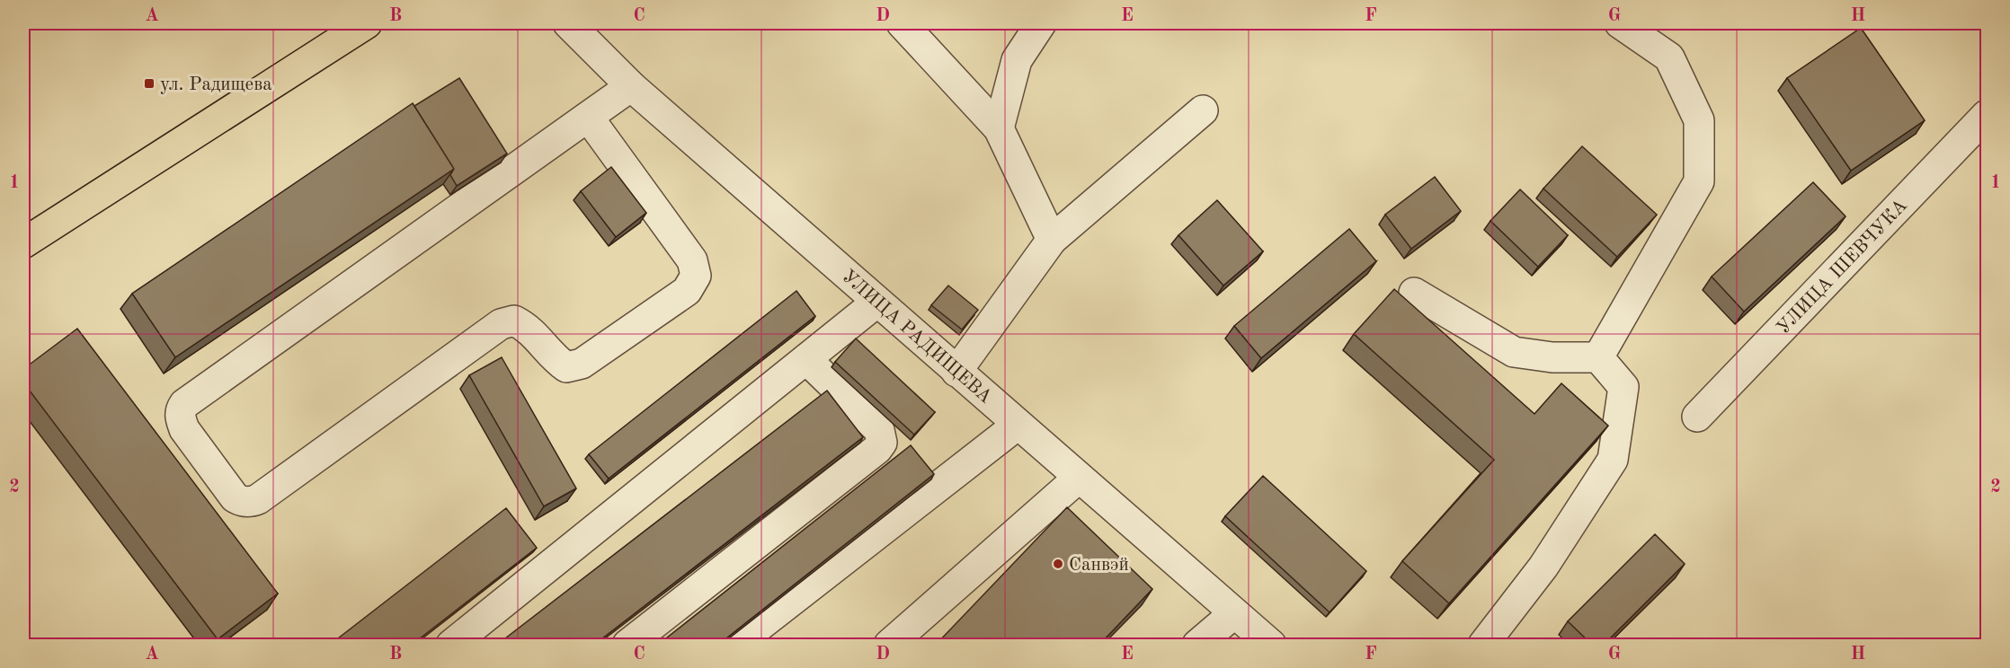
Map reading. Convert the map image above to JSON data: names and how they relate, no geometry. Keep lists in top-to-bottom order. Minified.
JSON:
{"streets":{"street":["УЛИЦА ШЕВЧУКА","УЛИЦА РАДИЩЕВА"]},"places":{"transit":["ул. Радищева"],"other":["Санвэй"]},"grid":{"columns":["A","B","C","D","E","F","G","H"],"rows":["1","2"]}}
